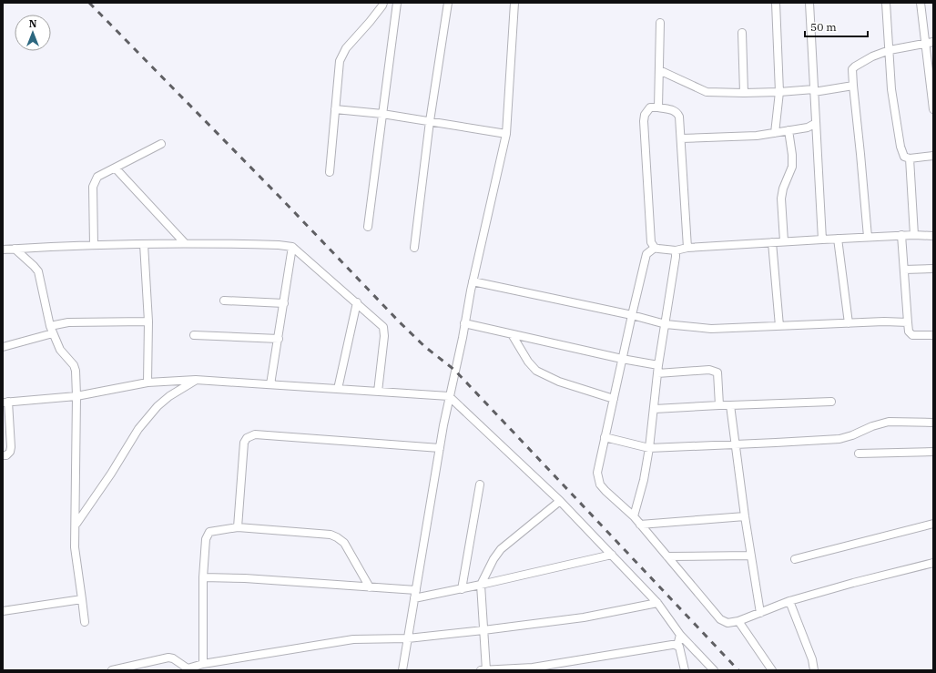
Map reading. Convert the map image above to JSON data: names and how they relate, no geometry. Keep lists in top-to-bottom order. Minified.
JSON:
{"scale_bar":"50 m","north":"top"}
